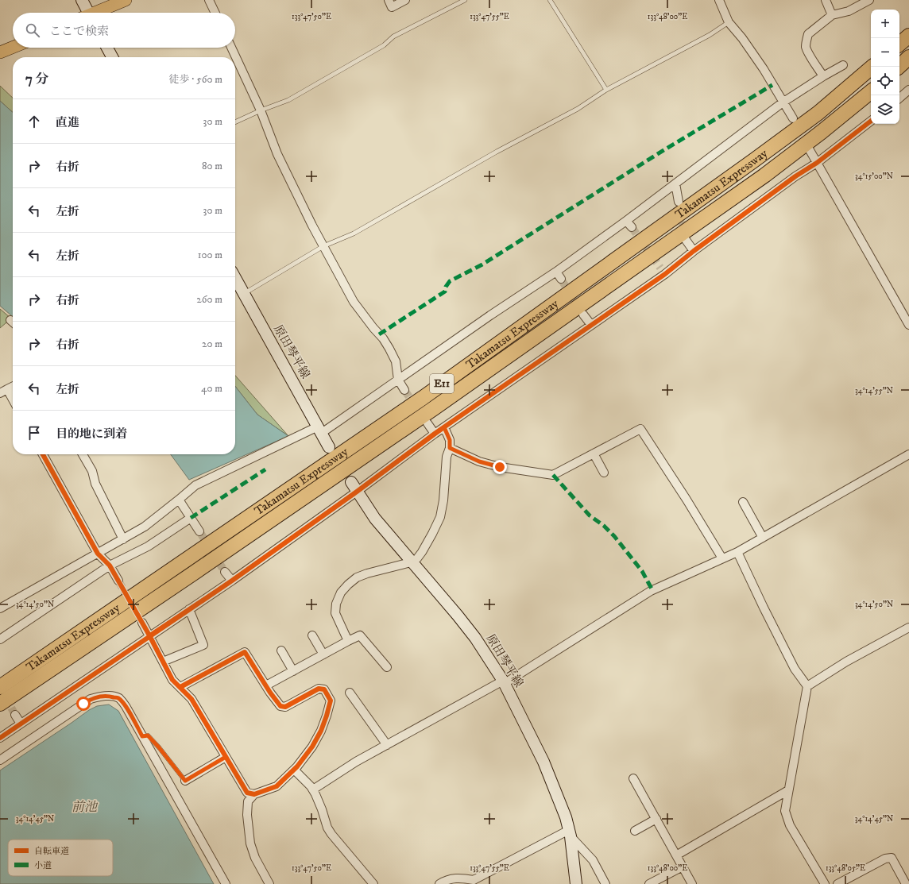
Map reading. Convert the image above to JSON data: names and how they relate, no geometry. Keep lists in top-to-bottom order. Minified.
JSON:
{"streets":{"highway":["Takamatsu Expressway","E11"],"main road":["原田琴平線"]},"water":["前池"],"legend":["自転車道","小道"],"page":{"map_buttons":["+","−"],"search":"ここで検索","heading":["7 分","徒歩 · 560 m"],"list":[["直進","30 m"],["右折","80 m"],["左折","30 m"],["左折","100 m"],["右折","260 m"],["右折","20 m"],["左折","40 m"],"目的地に到着"]},"coordinates":["133°47'50\"E","133°47'55\"E","133°48'00\"E","34°15'00\"N","34°14'55\"N","34°14'50\"N","34°14'45\"N","133°48'05\"E"]}
